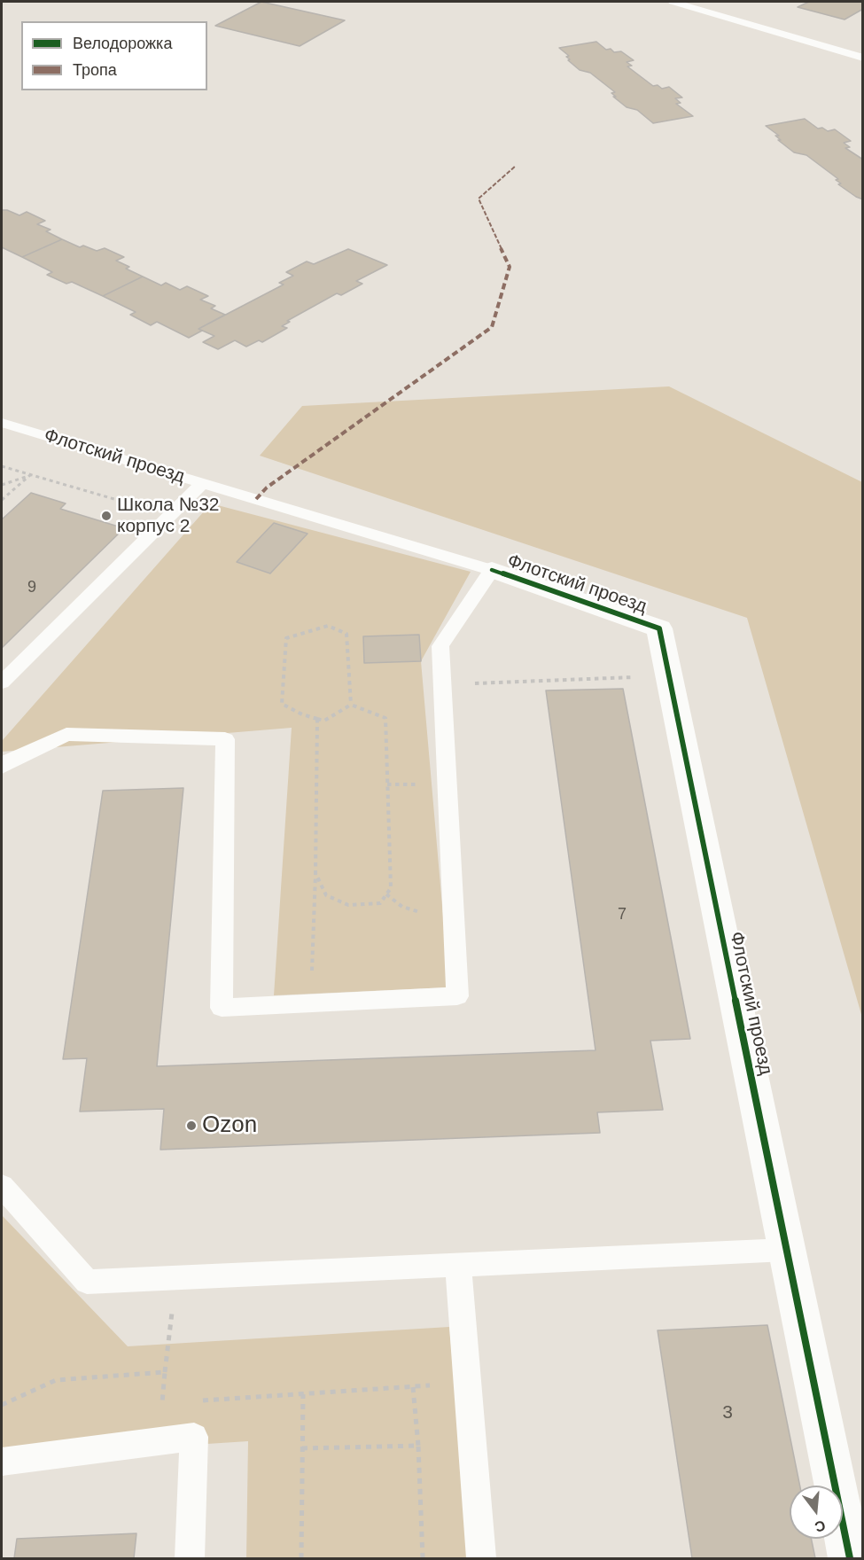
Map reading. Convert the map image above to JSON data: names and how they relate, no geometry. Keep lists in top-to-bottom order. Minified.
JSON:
{"streets":{"street":["Флотский проезд"]},"places":["Школа №32 корпус 2","Ozon"],"house_numbers":["9","7","3"],"legend":["Велодорожка","Тропа"],"north":"bottom"}
